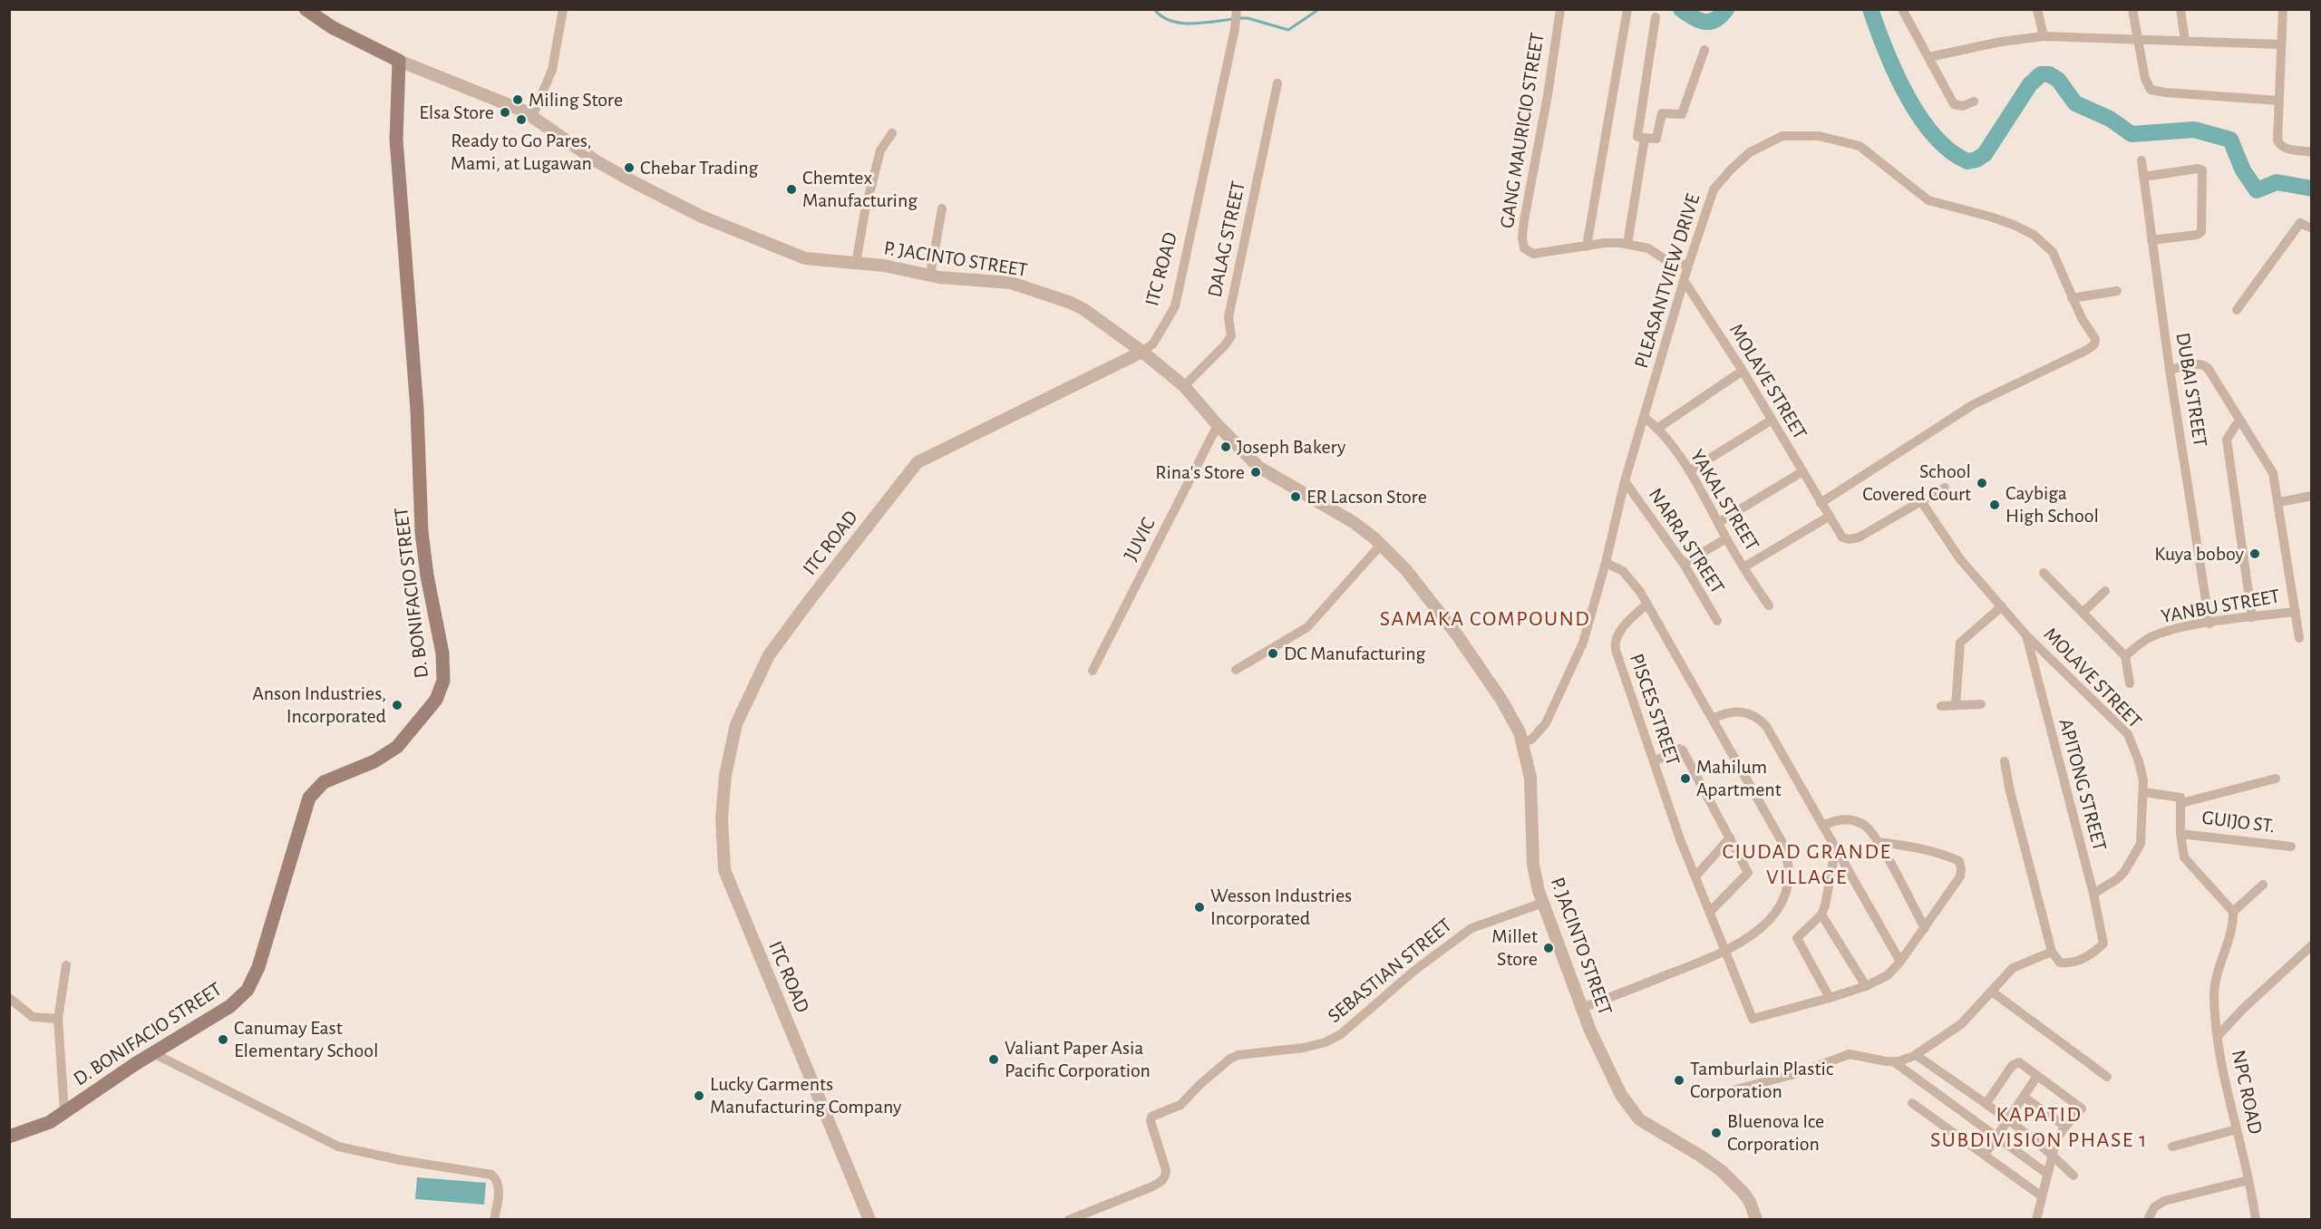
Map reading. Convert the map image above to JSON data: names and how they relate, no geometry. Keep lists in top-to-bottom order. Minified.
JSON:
{"streets":{"main road":["D. BONIFACIO STREET"],"street":["GANG MAURICIO STREET","DALAG STREET","P. JACINTO STREET","ITC ROAD","PLEASANTVIEW DRIVE","MOLAVE STREET","DUBAI STREET","YAKAL STREET","JUVIC","NARRA STREET","YANBU STREET","PISCES STREET","APITONG STREET","GUIJO ST.","SEBASTIAN STREET","NPC ROAD"]},"crossings":[["GANG MAURICIO STREET","PLEASANTVIEW DRIVE"],["DALAG STREET","P. JACINTO STREET"],["P. JACINTO STREET","ITC ROAD"],["P. JACINTO STREET","PLEASANTVIEW DRIVE"],["P. JACINTO STREET","JUVIC"],["P. JACINTO STREET","D. BONIFACIO STREET"],["P. JACINTO STREET","SEBASTIAN STREET"],["PLEASANTVIEW DRIVE","MOLAVE STREET"],["PLEASANTVIEW DRIVE","YAKAL STREET"],["PLEASANTVIEW DRIVE","NARRA STREET"],["MOLAVE STREET","APITONG STREET"],["DUBAI STREET","YANBU STREET"]],"districts":["SAMAKA COMPOUND","CIUDAD GRANDE VILLAGE","KAPATID SUBDIVISION PHASE 1"],"places":["Miling Store","Elsa Store","Ready to Go Pares, Mami, at Lugawan","Chebar Trading","Chemtex Manufacturing","Joseph Bakery","Rina's Store","School Covered Court","ER Lacson Store","Caybiga High School","Kuya boboy","DC Manufacturing","Anson Industries, Incorporated","Mahilum Apartment","Wesson Industries Incorporated","Millet Store","Canumay East Elementary School","Valiant Paper Asia Pacific Corporation","Tamburlain Plastic Corporation","Lucky Garments Manufacturing Company","Bluenova Ice Corporation"]}
